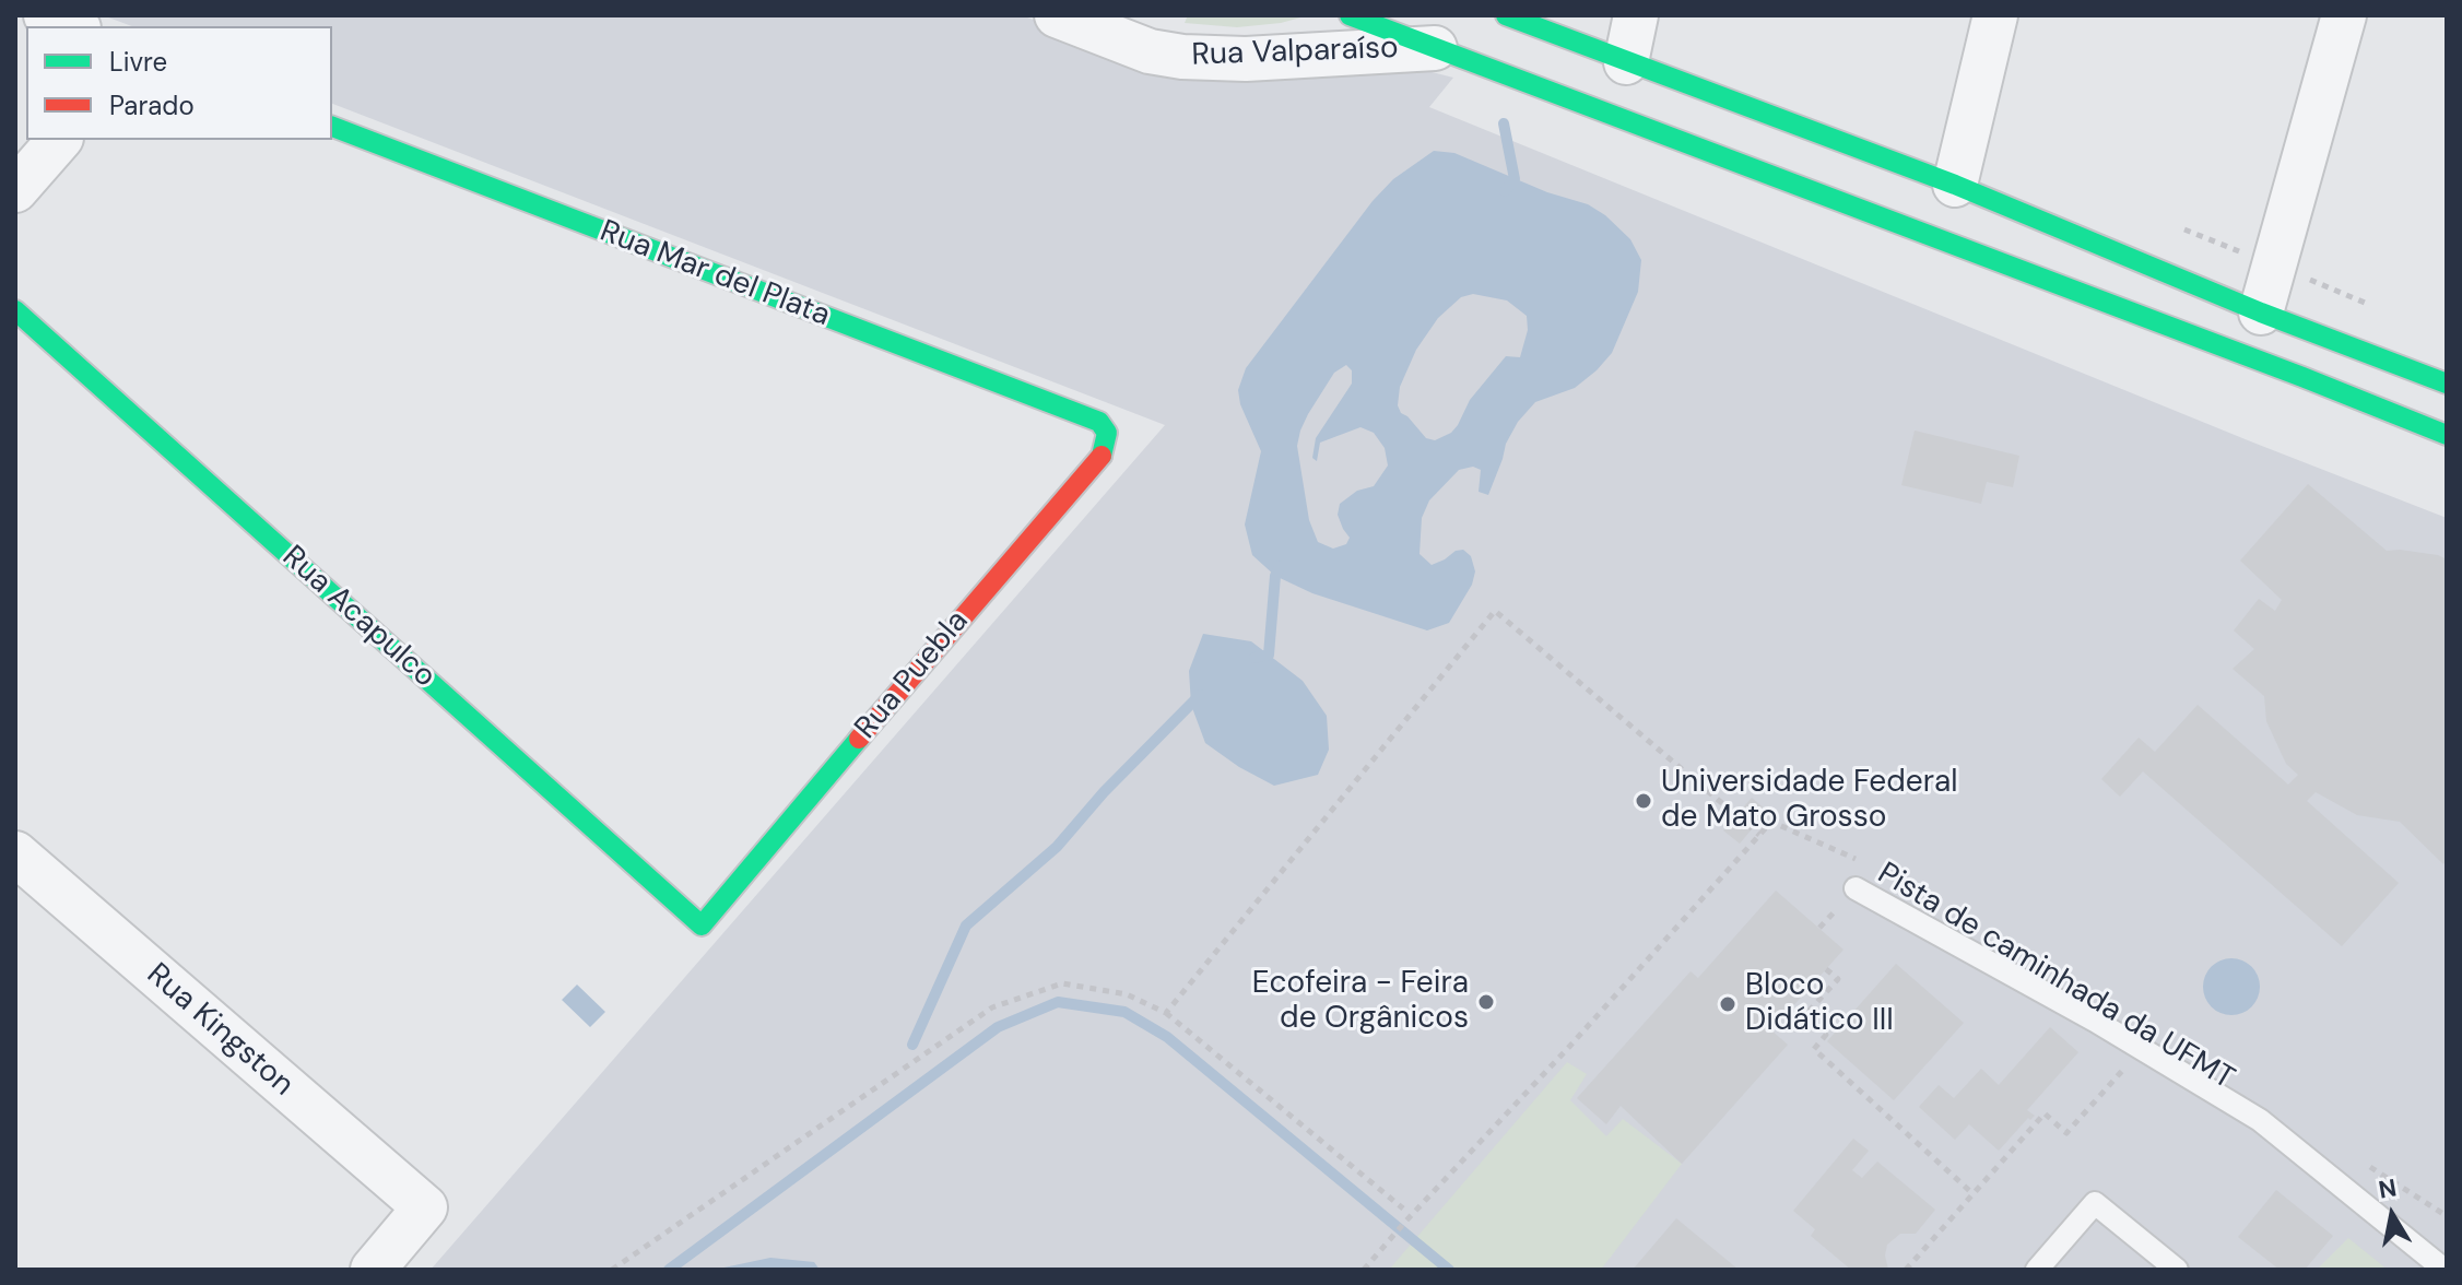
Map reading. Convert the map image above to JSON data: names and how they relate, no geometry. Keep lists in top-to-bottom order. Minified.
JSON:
{"streets":{"street":["Rua Valparaíso","Rua Mar del Plata","Rua Acapulco","Rua Puebla","Rua Kingston"],"path":["Pista de caminhada da UFMT"]},"crossings":[["Rua Mar del Plata","Rua Puebla"],["Rua Acapulco","Rua Puebla"]],"places":["Universidade Federal de Mato Grosso","Ecofeira - Feira de Orgânicos","Bloco Didático III"],"legend":["Livre","Parado"],"north":"top"}
